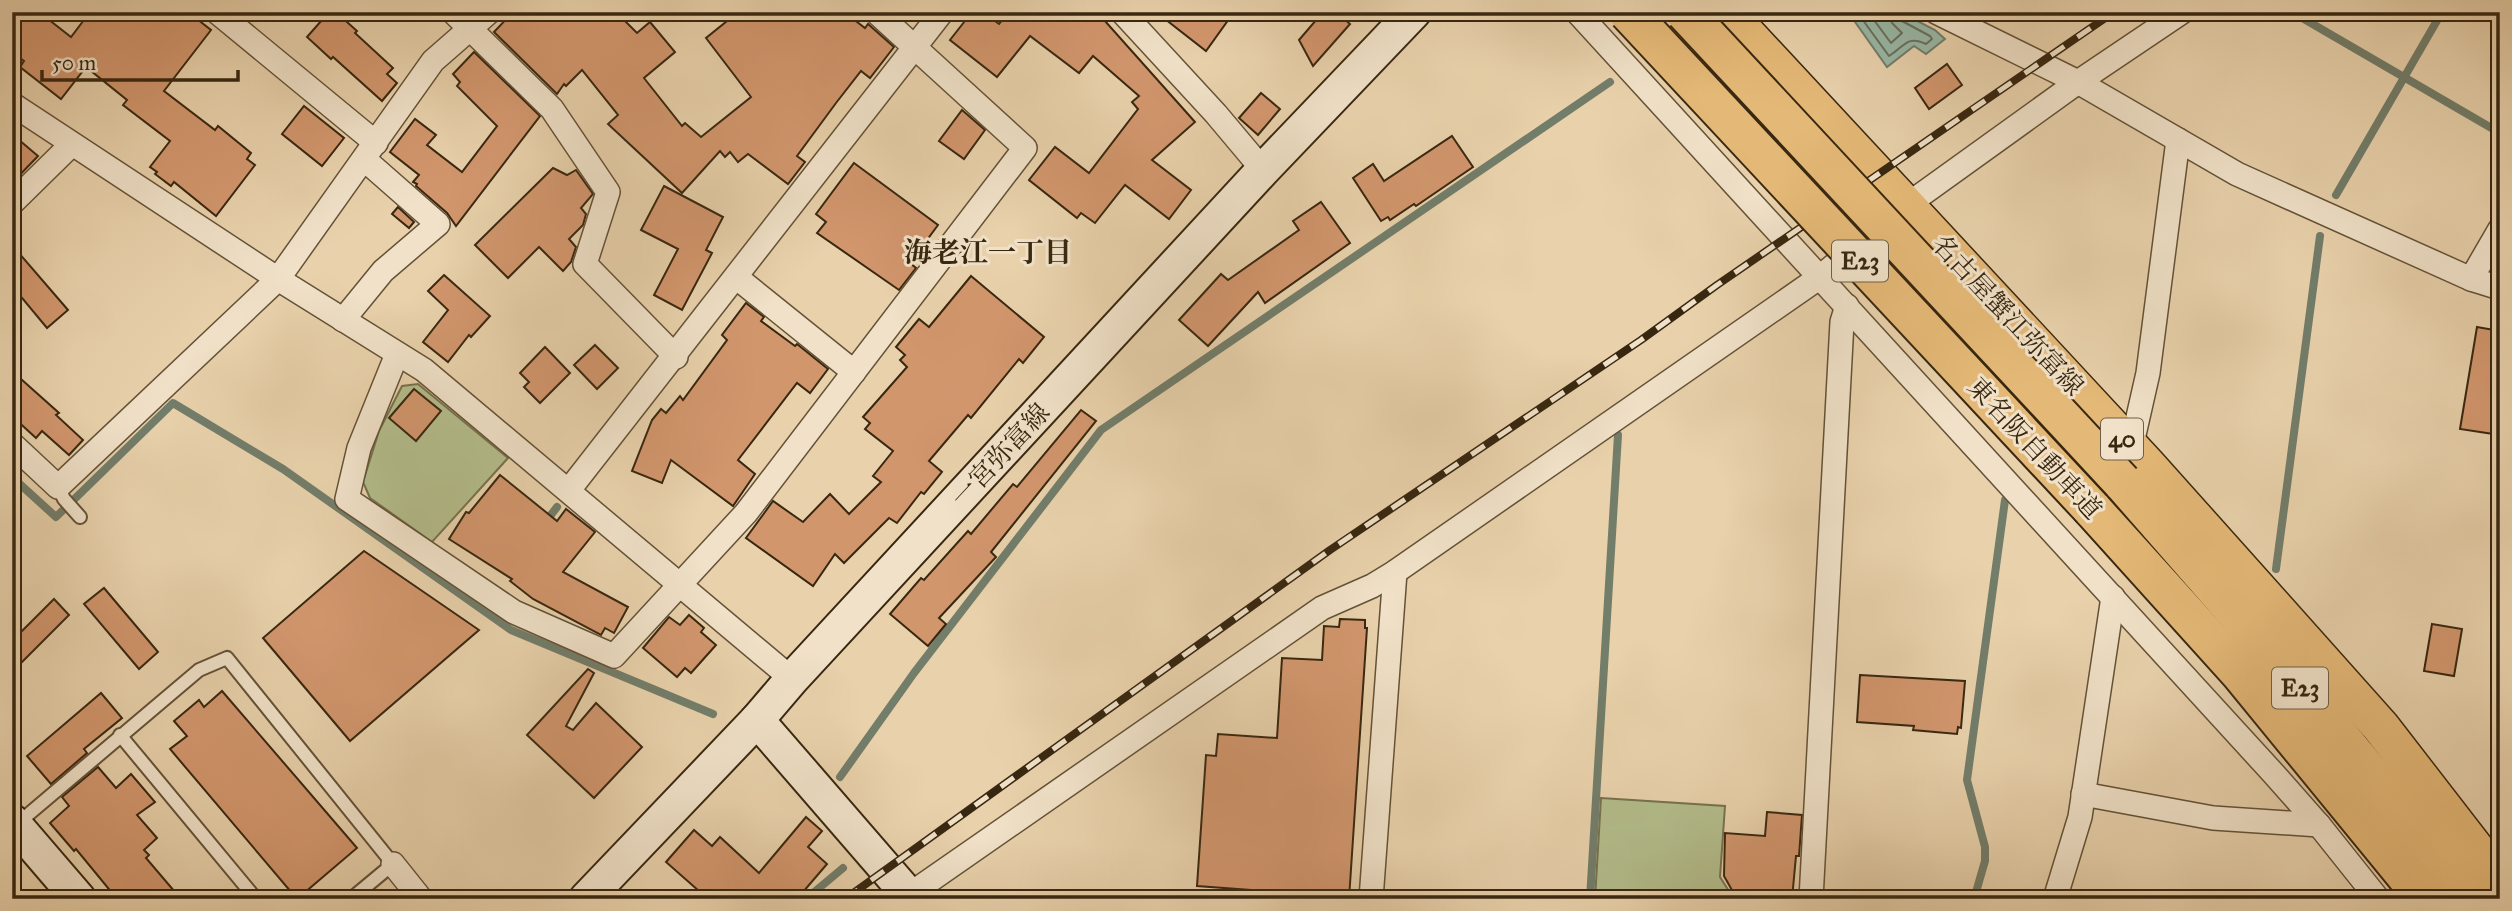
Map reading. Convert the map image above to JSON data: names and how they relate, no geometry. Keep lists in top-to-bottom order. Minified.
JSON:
{"streets":{"highway":["E23","東名阪自動車道"],"main road":["名古屋蟹江弥富線","40","一宮弥富線"]},"districts":["海老江一丁目"],"scale_bar":"50 m"}
